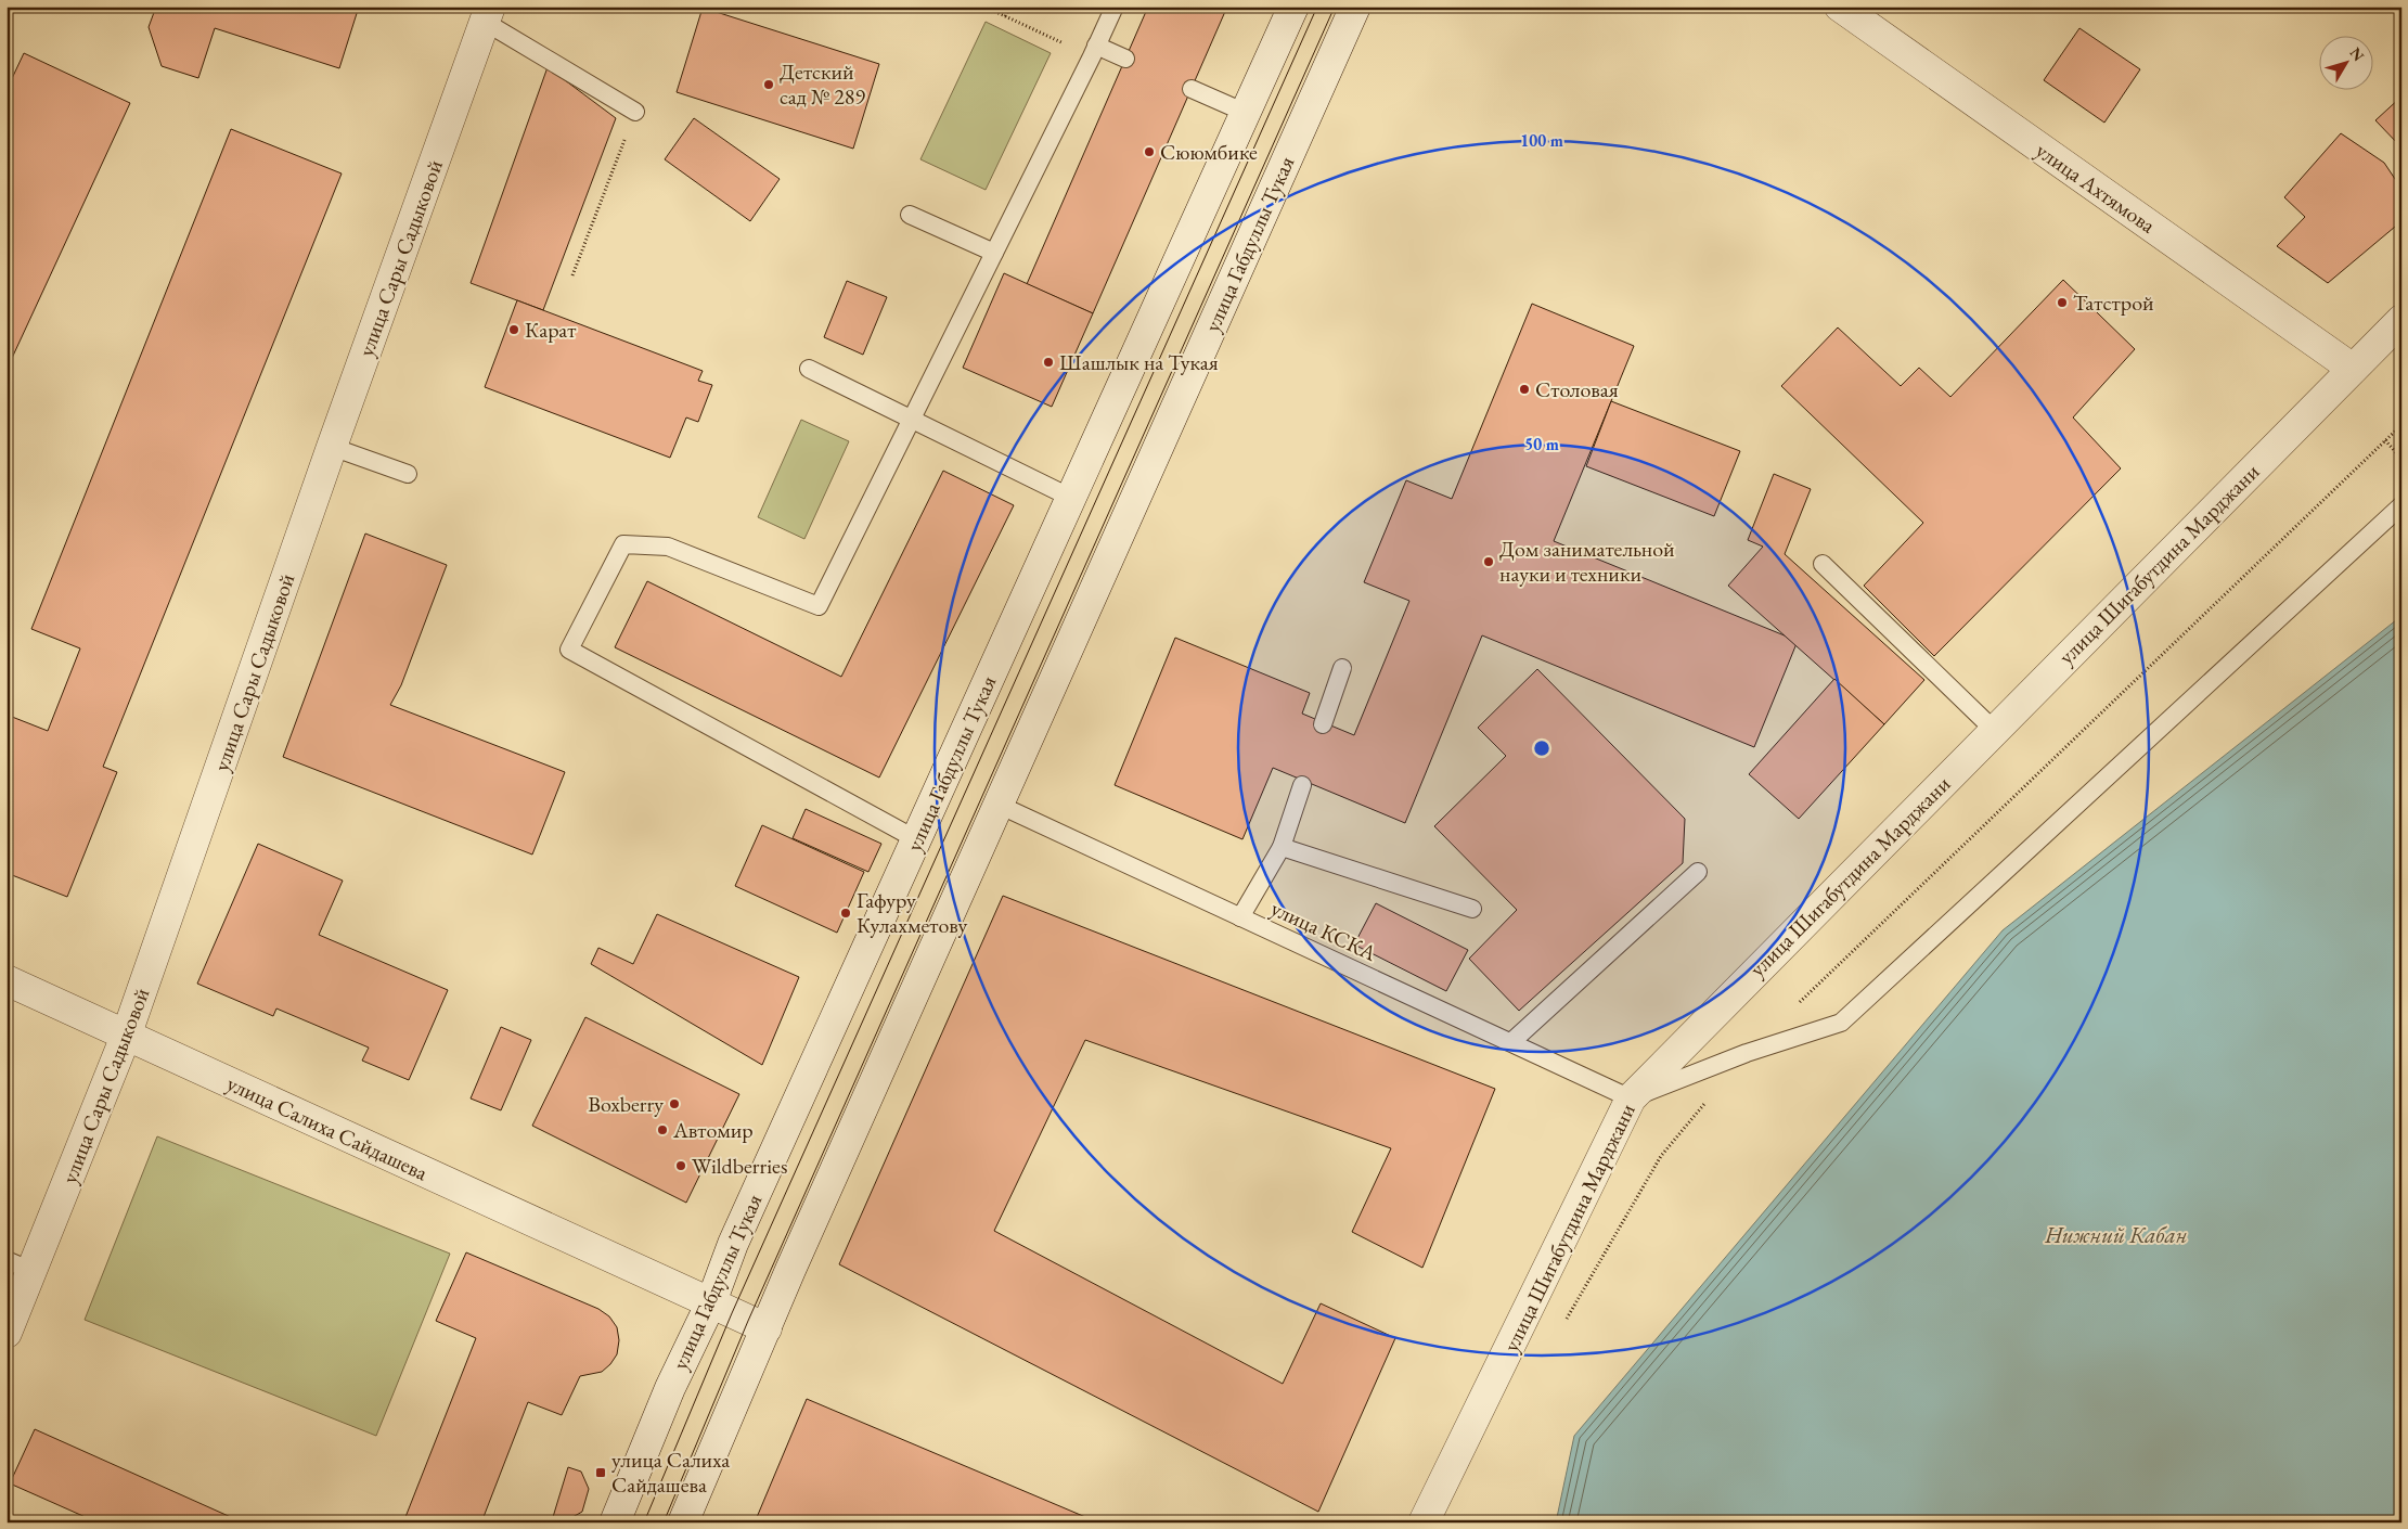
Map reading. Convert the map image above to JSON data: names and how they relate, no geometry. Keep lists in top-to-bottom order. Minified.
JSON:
{"streets":{"street":["улица Ахтямова","улица Габдуллы Тукая","улица Сары Садыковой","улица Шигабутдина Марджани","улица Салиха Сайдашева"],"lane":["улица КСКА"]},"crossings":[["улица Ахтямова","улица Шигабутдина Марджани"],["улица Габдуллы Тукая","улица КСКА"],["улица Габдуллы Тукая","улица Салиха Сайдашева"],["улица Сары Садыковой","улица Салиха Сайдашева"],["улица Шигабутдина Марджани","улица КСКА"]],"water":["Нижний Кабан"],"places":{"other":["Детский сад № 289","Сююмбике","Татстрой","Карат","Шашлык на Тукая","Столовая","Дом занимательной науки и техники","Гафуру Кулахметову","Boxberry","Автомир","Wildberries"],"transit":["улица Салиха Сайдашева"]},"north":"top right","rings":["100 m","50 m"]}
